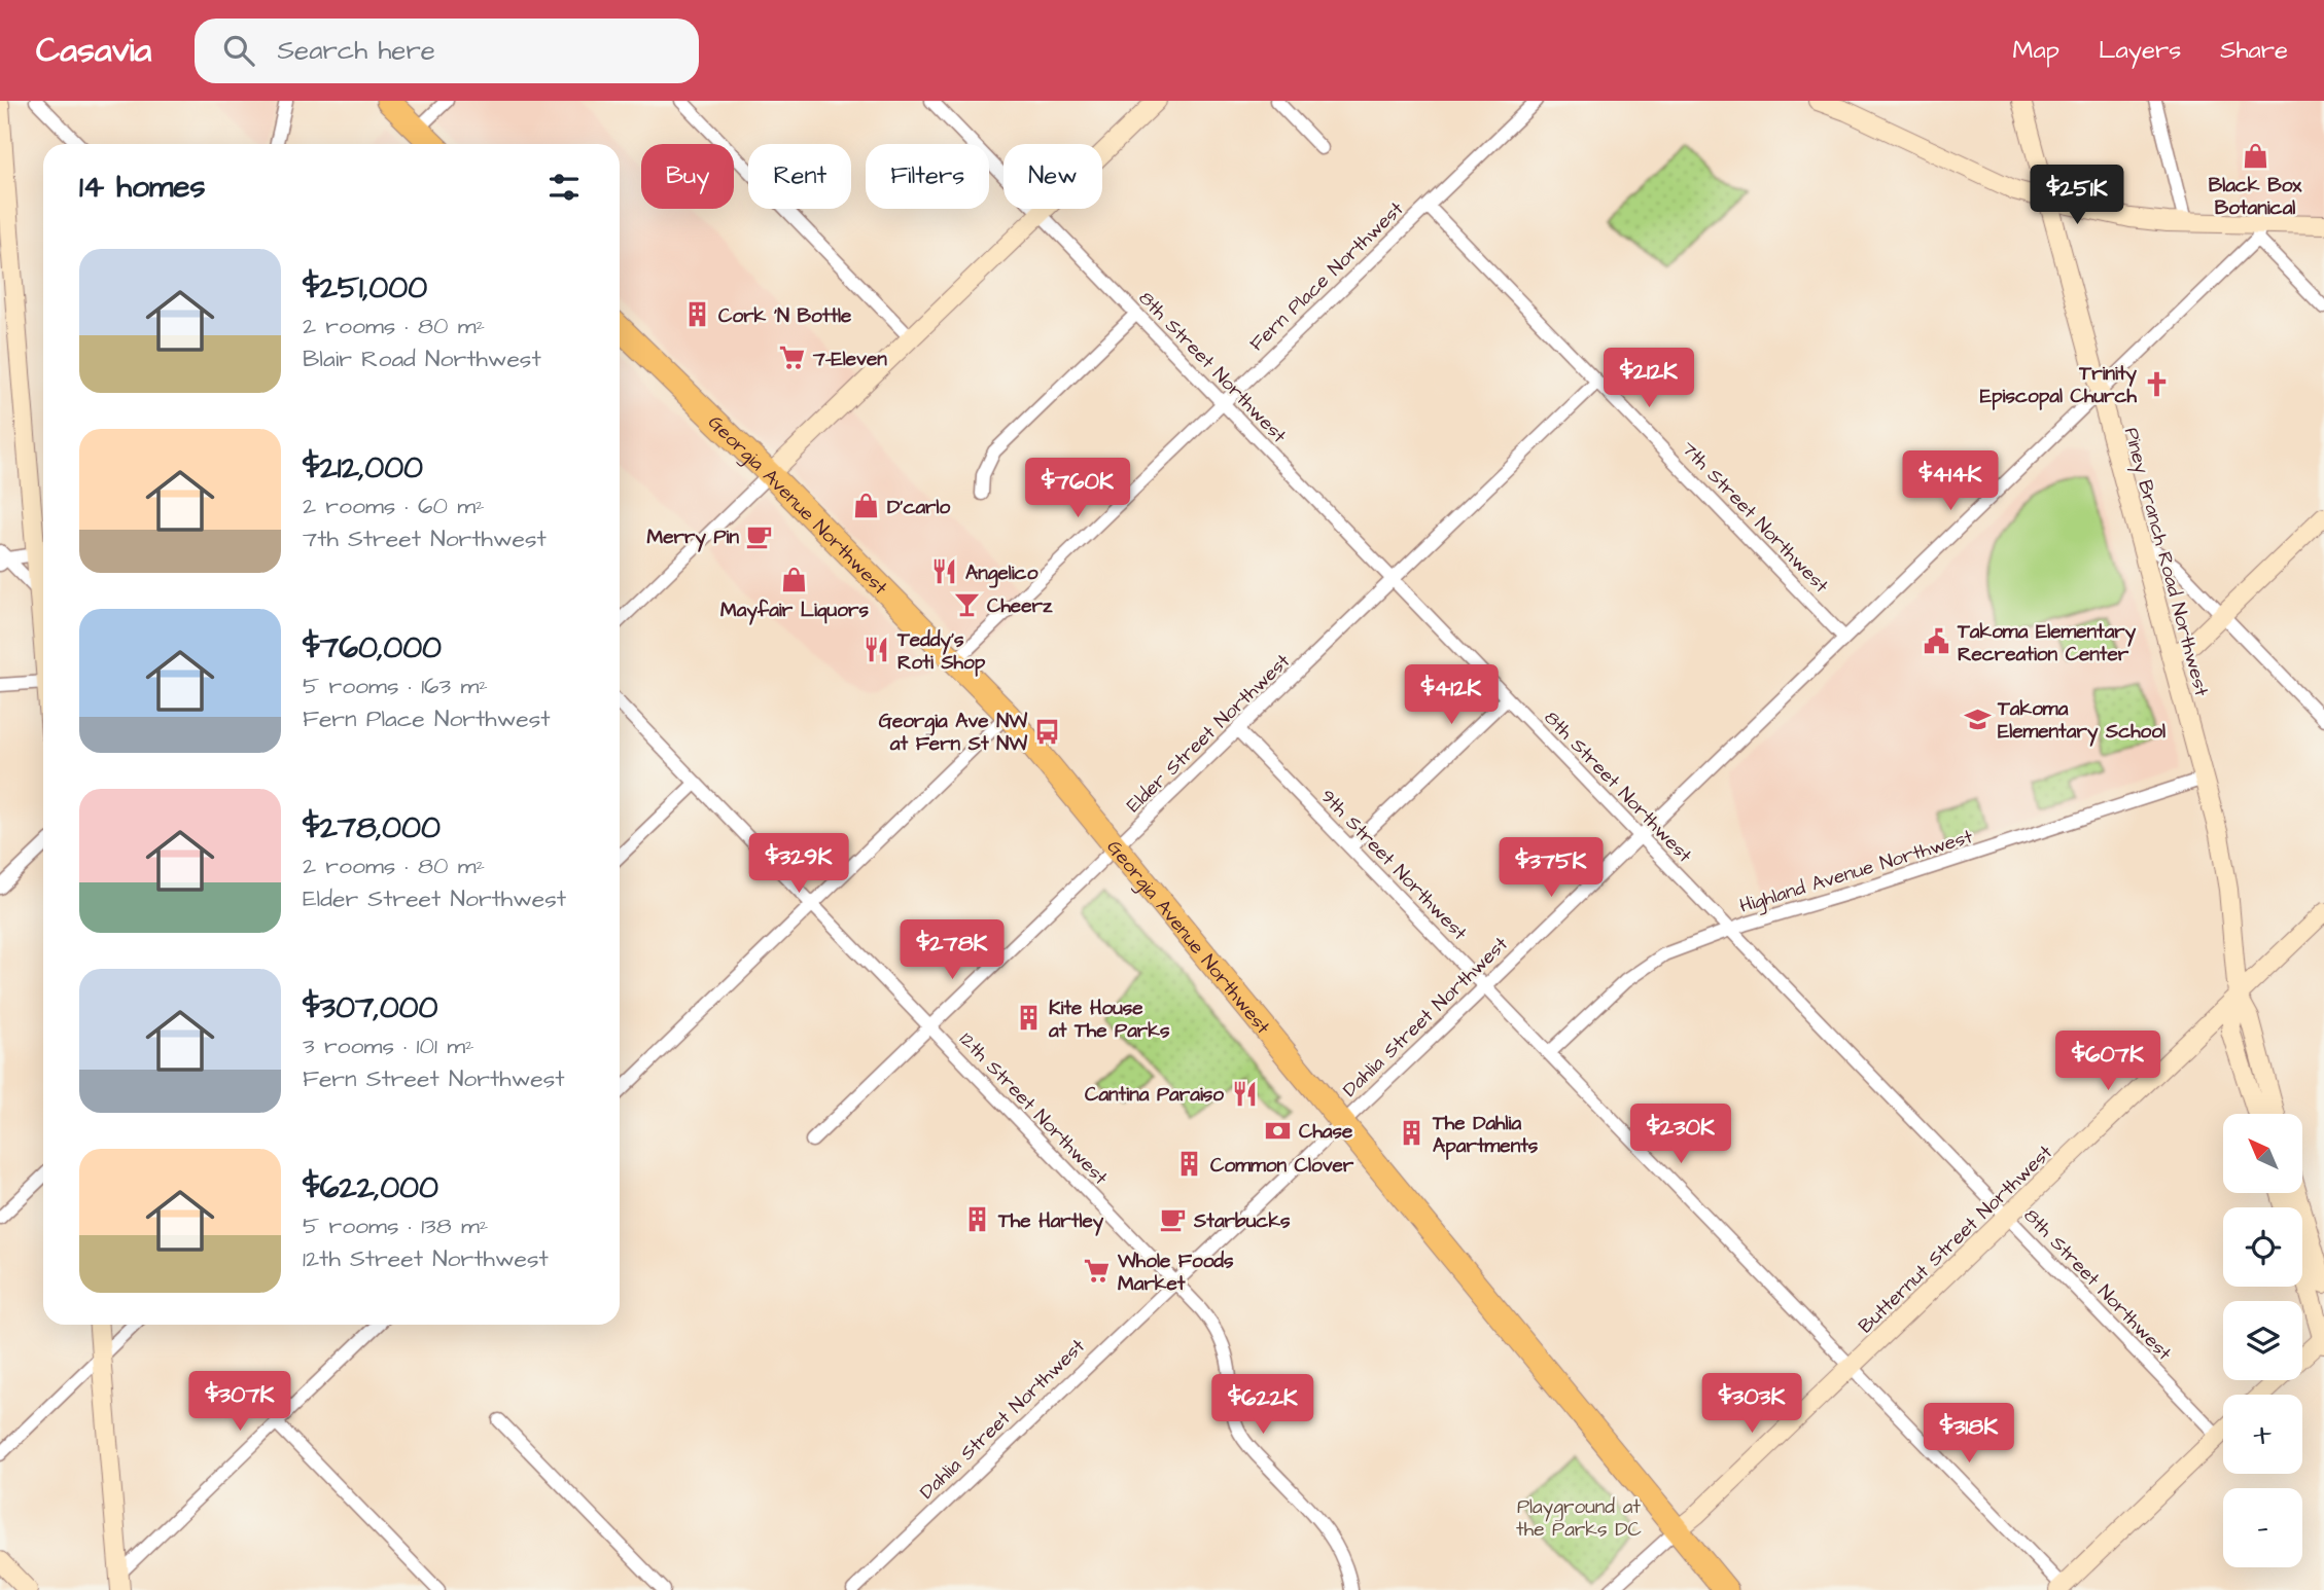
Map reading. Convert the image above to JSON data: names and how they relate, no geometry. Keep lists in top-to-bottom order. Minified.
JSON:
{"streets":{"highway":["Georgia Avenue Northwest"],"main road":["Piney Branch Road Northwest","Butternut Street Northwest"],"street":["Fern Place Northwest","8th Street Northwest","7th Street Northwest","Elder Street Northwest","9th Street Northwest","Highland Avenue Northwest","Dahlia Street Northwest","12th Street Northwest"]},"crossings":[["Fern Place Northwest","8th Street Northwest"],["Fern Place Northwest","Georgia Avenue Northwest"],["Fern Place Northwest","7th Street Northwest"],["8th Street Northwest","Elder Street Northwest"],["8th Street Northwest","Highland Avenue Northwest"],["8th Street Northwest","Dahlia Street Northwest"],["8th Street Northwest","Butternut Street Northwest"],["Georgia Avenue Northwest","Elder Street Northwest"],["Georgia Avenue Northwest","Dahlia Street Northwest"],["Georgia Avenue Northwest","Butternut Street Northwest"],["7th Street Northwest","Elder Street Northwest"],["7th Street Northwest","Dahlia Street Northwest"],["Piney Branch Road Northwest","Highland Avenue Northwest"],["Piney Branch Road Northwest","Dahlia Street Northwest"],["Piney Branch Road Northwest","Butternut Street Northwest"],["Elder Street Northwest","9th Street Northwest"],["Elder Street Northwest","12th Street Northwest"],["9th Street Northwest","Highland Avenue Northwest"],["9th Street Northwest","Dahlia Street Northwest"],["9th Street Northwest","Butternut Street Northwest"],["Dahlia Street Northwest","12th Street Northwest"]],"parks":["Playground at the Parks DC"],"places":{"shop":["Black Box Botanical","D'carlo","Mayfair Liquors"],"building":["Cork 'N Bottle","Kite House at The Parks","The Dahlia Apartments","Common Clover","The Hartley"],"supermarket":["7-Eleven","Whole Foods Market"],"church":["Trinity Episcopal Church"],"cafe":["Merry Pin","Starbucks"],"restaurant":["Angelico","Teddy's Roti Shop","Cantina Paraiso"],"bar":["Cheerz"],"public building":["Takoma Elementary Recreation Center"],"school or university":["Takoma Elementary School"],"bus stop":["Georgia Ave NW at Fern St NW"],"bank":["Chase"]},"north":"top left","page":{"header":"Casavia","search":"Search here","nav":["Map","Layers","Share"],"chip":["Buy","Rent","Filters","New"],"heading":"14 homes","price":["$251K","$212K","$414K","$760K","$412K","$329K","$375K","$278K","$607K","$230K","$307K","$303K","$622K","$318K"],"list":[{"name":"$251,000","note":"2 rooms · 80 m² · Blair Road Northwest"},{"name":"$212,000","note":"2 rooms · 60 m² · 7th Street Northwest"},{"name":"$760,000","note":"5 rooms · 163 m² · Fern Place Northwest"},{"name":"$278,000","note":"2 rooms · 80 m² · Elder Street Northwest"},{"name":"$307,000","note":"3 rooms · 101 m² · Fern Street Northwest"},{"name":"$622,000","note":"5 rooms · 138 m² · 12th Street Northwest"}],"map_buttons":["+","−"]}}
